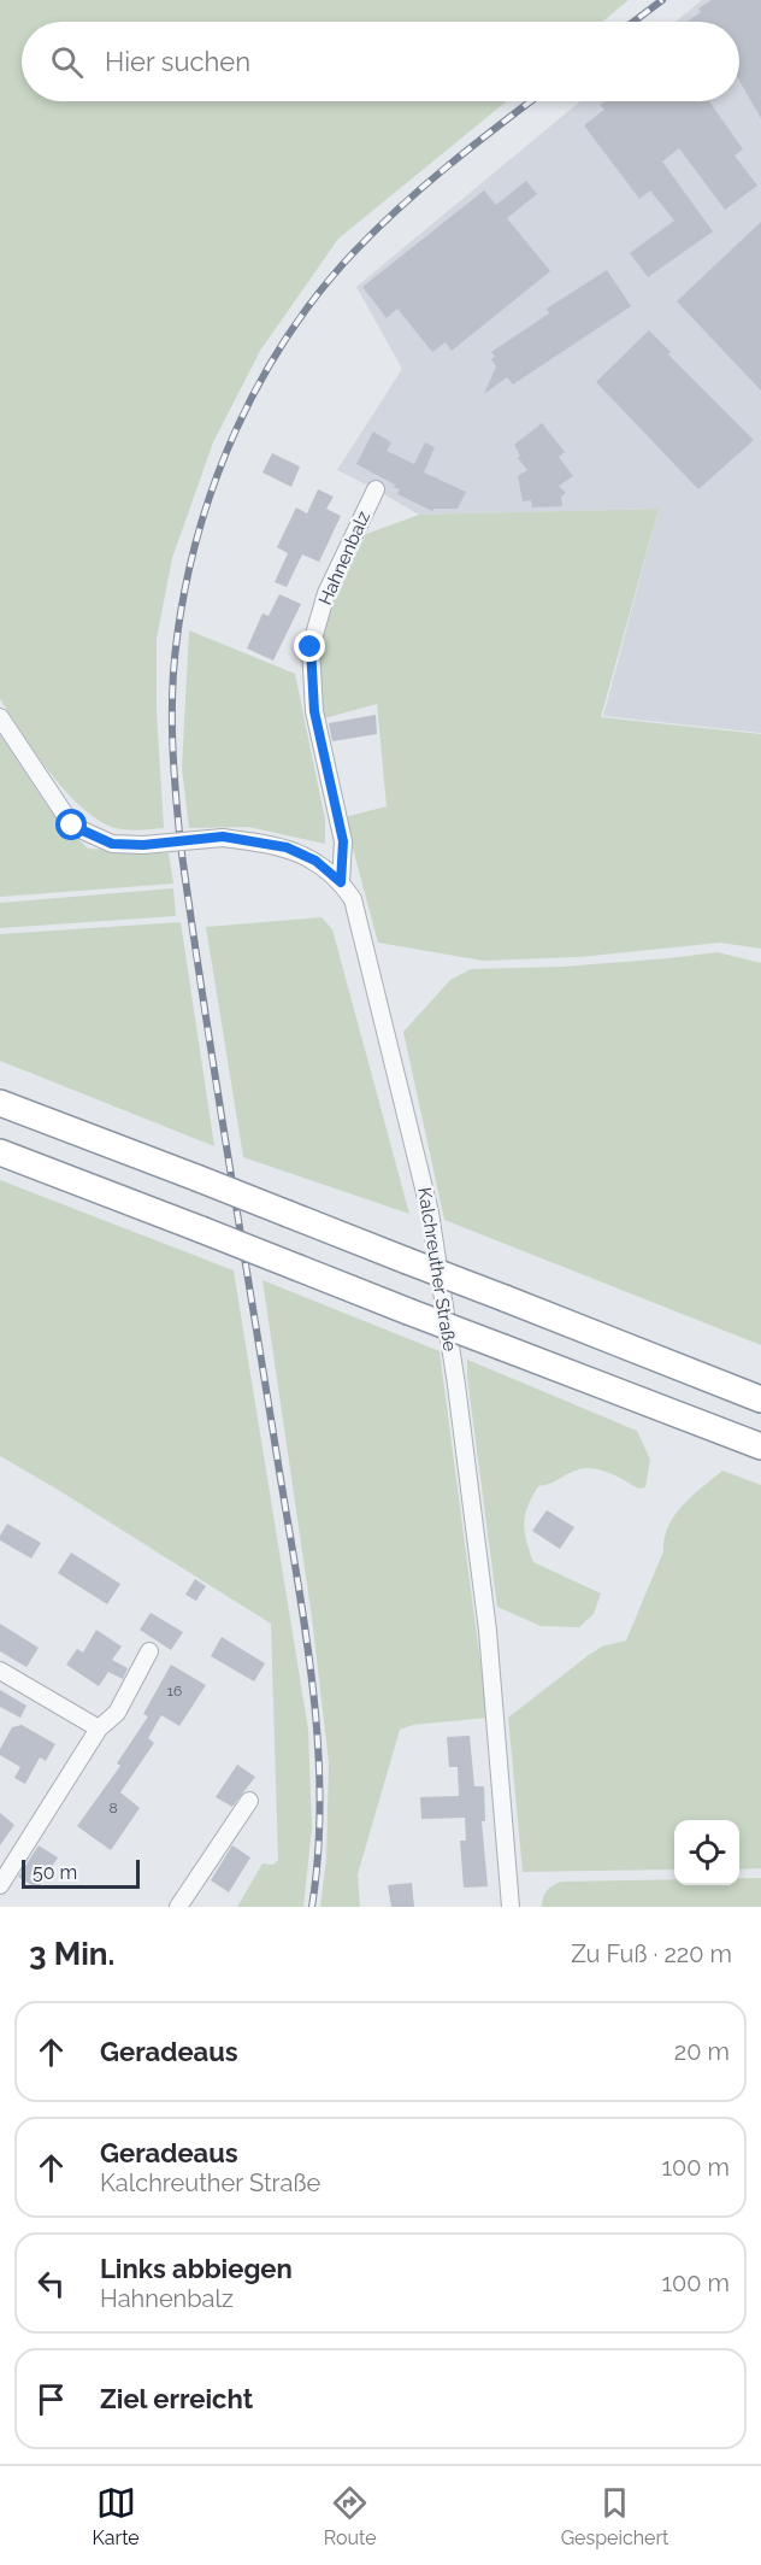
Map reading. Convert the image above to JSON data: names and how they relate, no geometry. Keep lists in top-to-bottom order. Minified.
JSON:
{"streets":{"street":["Hahnenbalz","Kalchreuther Straße"]},"crossings":[["Hahnenbalz","Kalchreuther Straße"]],"house_numbers":["16","8"],"scale_bar":"50 m","page":{"search":"Hier suchen","scale":"50 m","heading":["3 Min.","Zu Fuß · 220 m"],"list":[["Geradeaus","20 m"],["Geradeaus","Kalchreuther Straße","100 m"],["Links abbiegen","Hahnenbalz","100 m"],"Ziel erreicht"],"nav":["Karte","Route","Gespeichert"]}}
